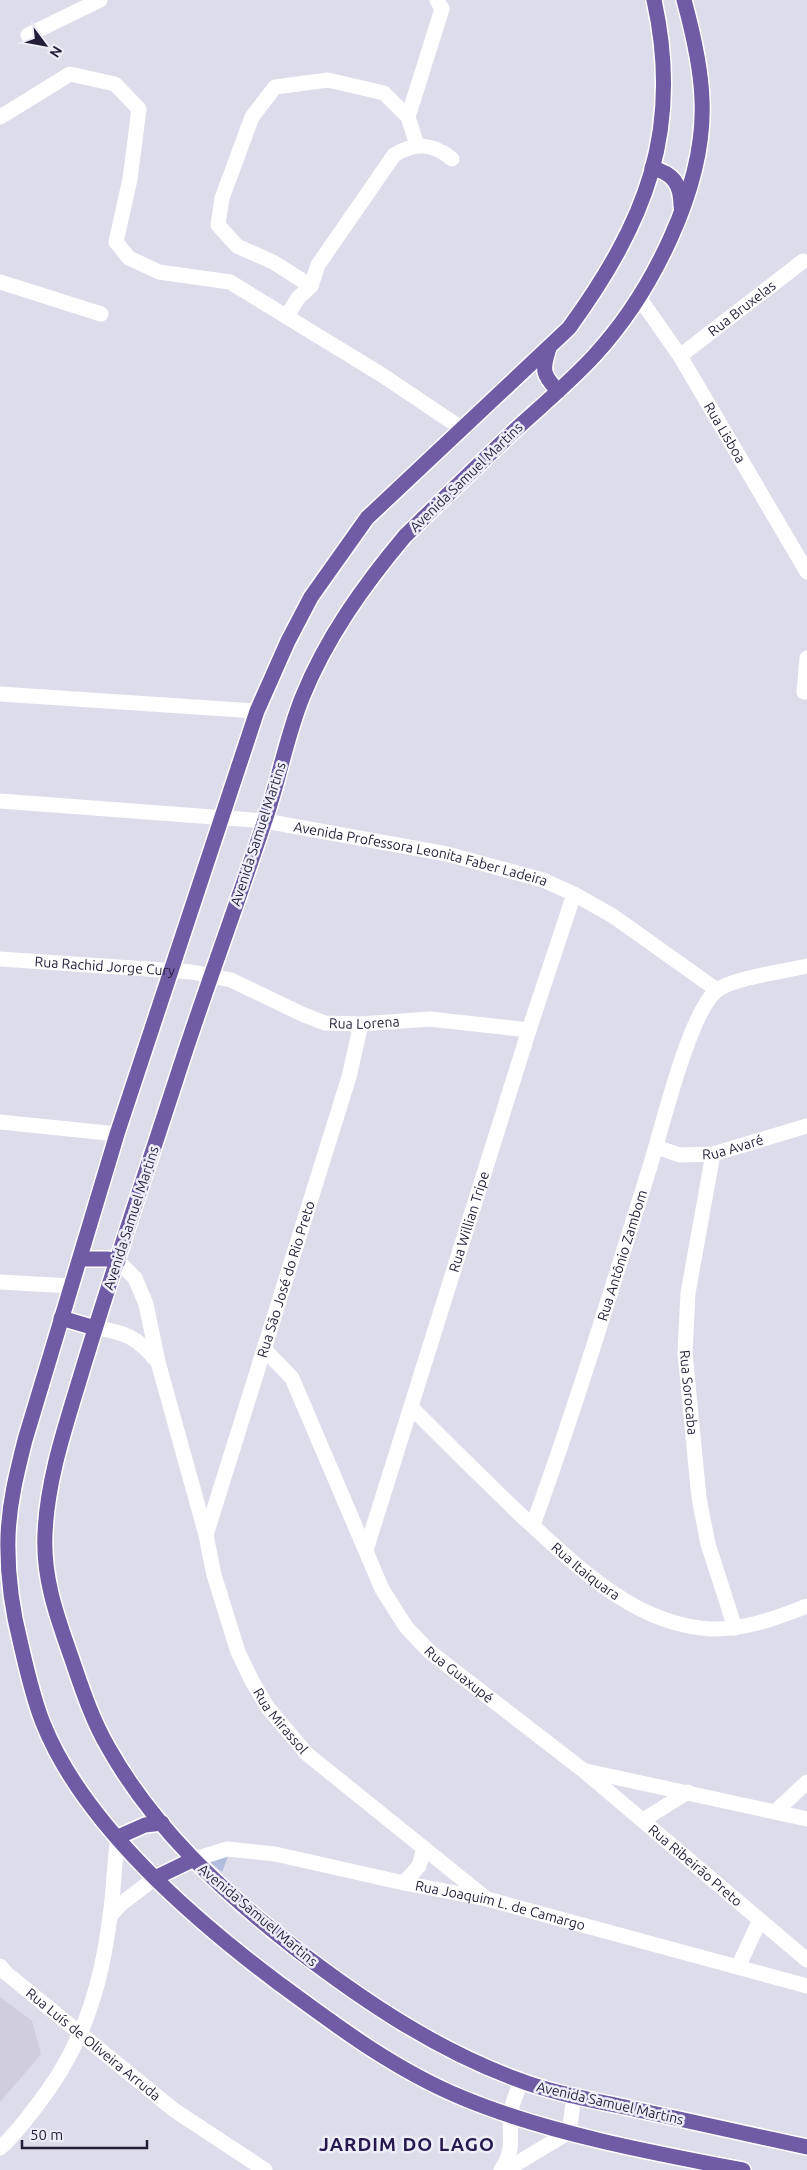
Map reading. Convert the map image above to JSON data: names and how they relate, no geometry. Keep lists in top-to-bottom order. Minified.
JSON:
{"streets":{"main road":["Avenida Samuel Martins"],"street":["Rua Bruxelas","Rua Lisboa","Avenida Professora Leonita Faber Ladeira","Rua Rachid Jorge Cury","Rua Lorena","Rua Avaré","Rua Willian Tripe","Rua Antônio Zambom","Rua São José do Rio Preto","Rua Sorocaba","Rua Itaiquara","Rua Guaxupé","Rua Mirassol","Rua Ribeirão Preto","Rua Joaquim L. de Camargo","Rua Luís de Oliveira Arruda"]},"crossings":[["Rua Bruxelas","Rua Lisboa"],["Rua Lisboa","Avenida Samuel Martins"],["Avenida Samuel Martins","Avenida Professora Leonita Faber Ladeira"],["Avenida Samuel Martins","Rua Rachid Jorge Cury"],["Avenida Samuel Martins","Rua Lorena"],["Avenida Samuel Martins","Rua Mirassol"],["Avenida Samuel Martins","Rua Joaquim L. de Camargo"],["Avenida Professora Leonita Faber Ladeira","Rua Willian Tripe"],["Avenida Professora Leonita Faber Ladeira","Rua Antônio Zambom"],["Rua Rachid Jorge Cury","Rua Lorena"],["Rua Lorena","Rua Willian Tripe"],["Rua Lorena","Rua São José do Rio Preto"],["Rua Avaré","Rua Antônio Zambom"],["Rua Avaré","Rua Sorocaba"],["Rua Willian Tripe","Rua Itaiquara"],["Rua Willian Tripe","Rua Guaxupé"],["Rua Antônio Zambom","Rua Itaiquara"],["Rua São José do Rio Preto","Rua Guaxupé"],["Rua São José do Rio Preto","Rua Mirassol"],["Rua Sorocaba","Rua Itaiquara"],["Rua Guaxupé","Rua Ribeirão Preto"],["Rua Mirassol","Rua Joaquim L. de Camargo"]],"districts":["JARDIM DO LAGO"],"scale_bar":"50 m","north":"bottom right"}
